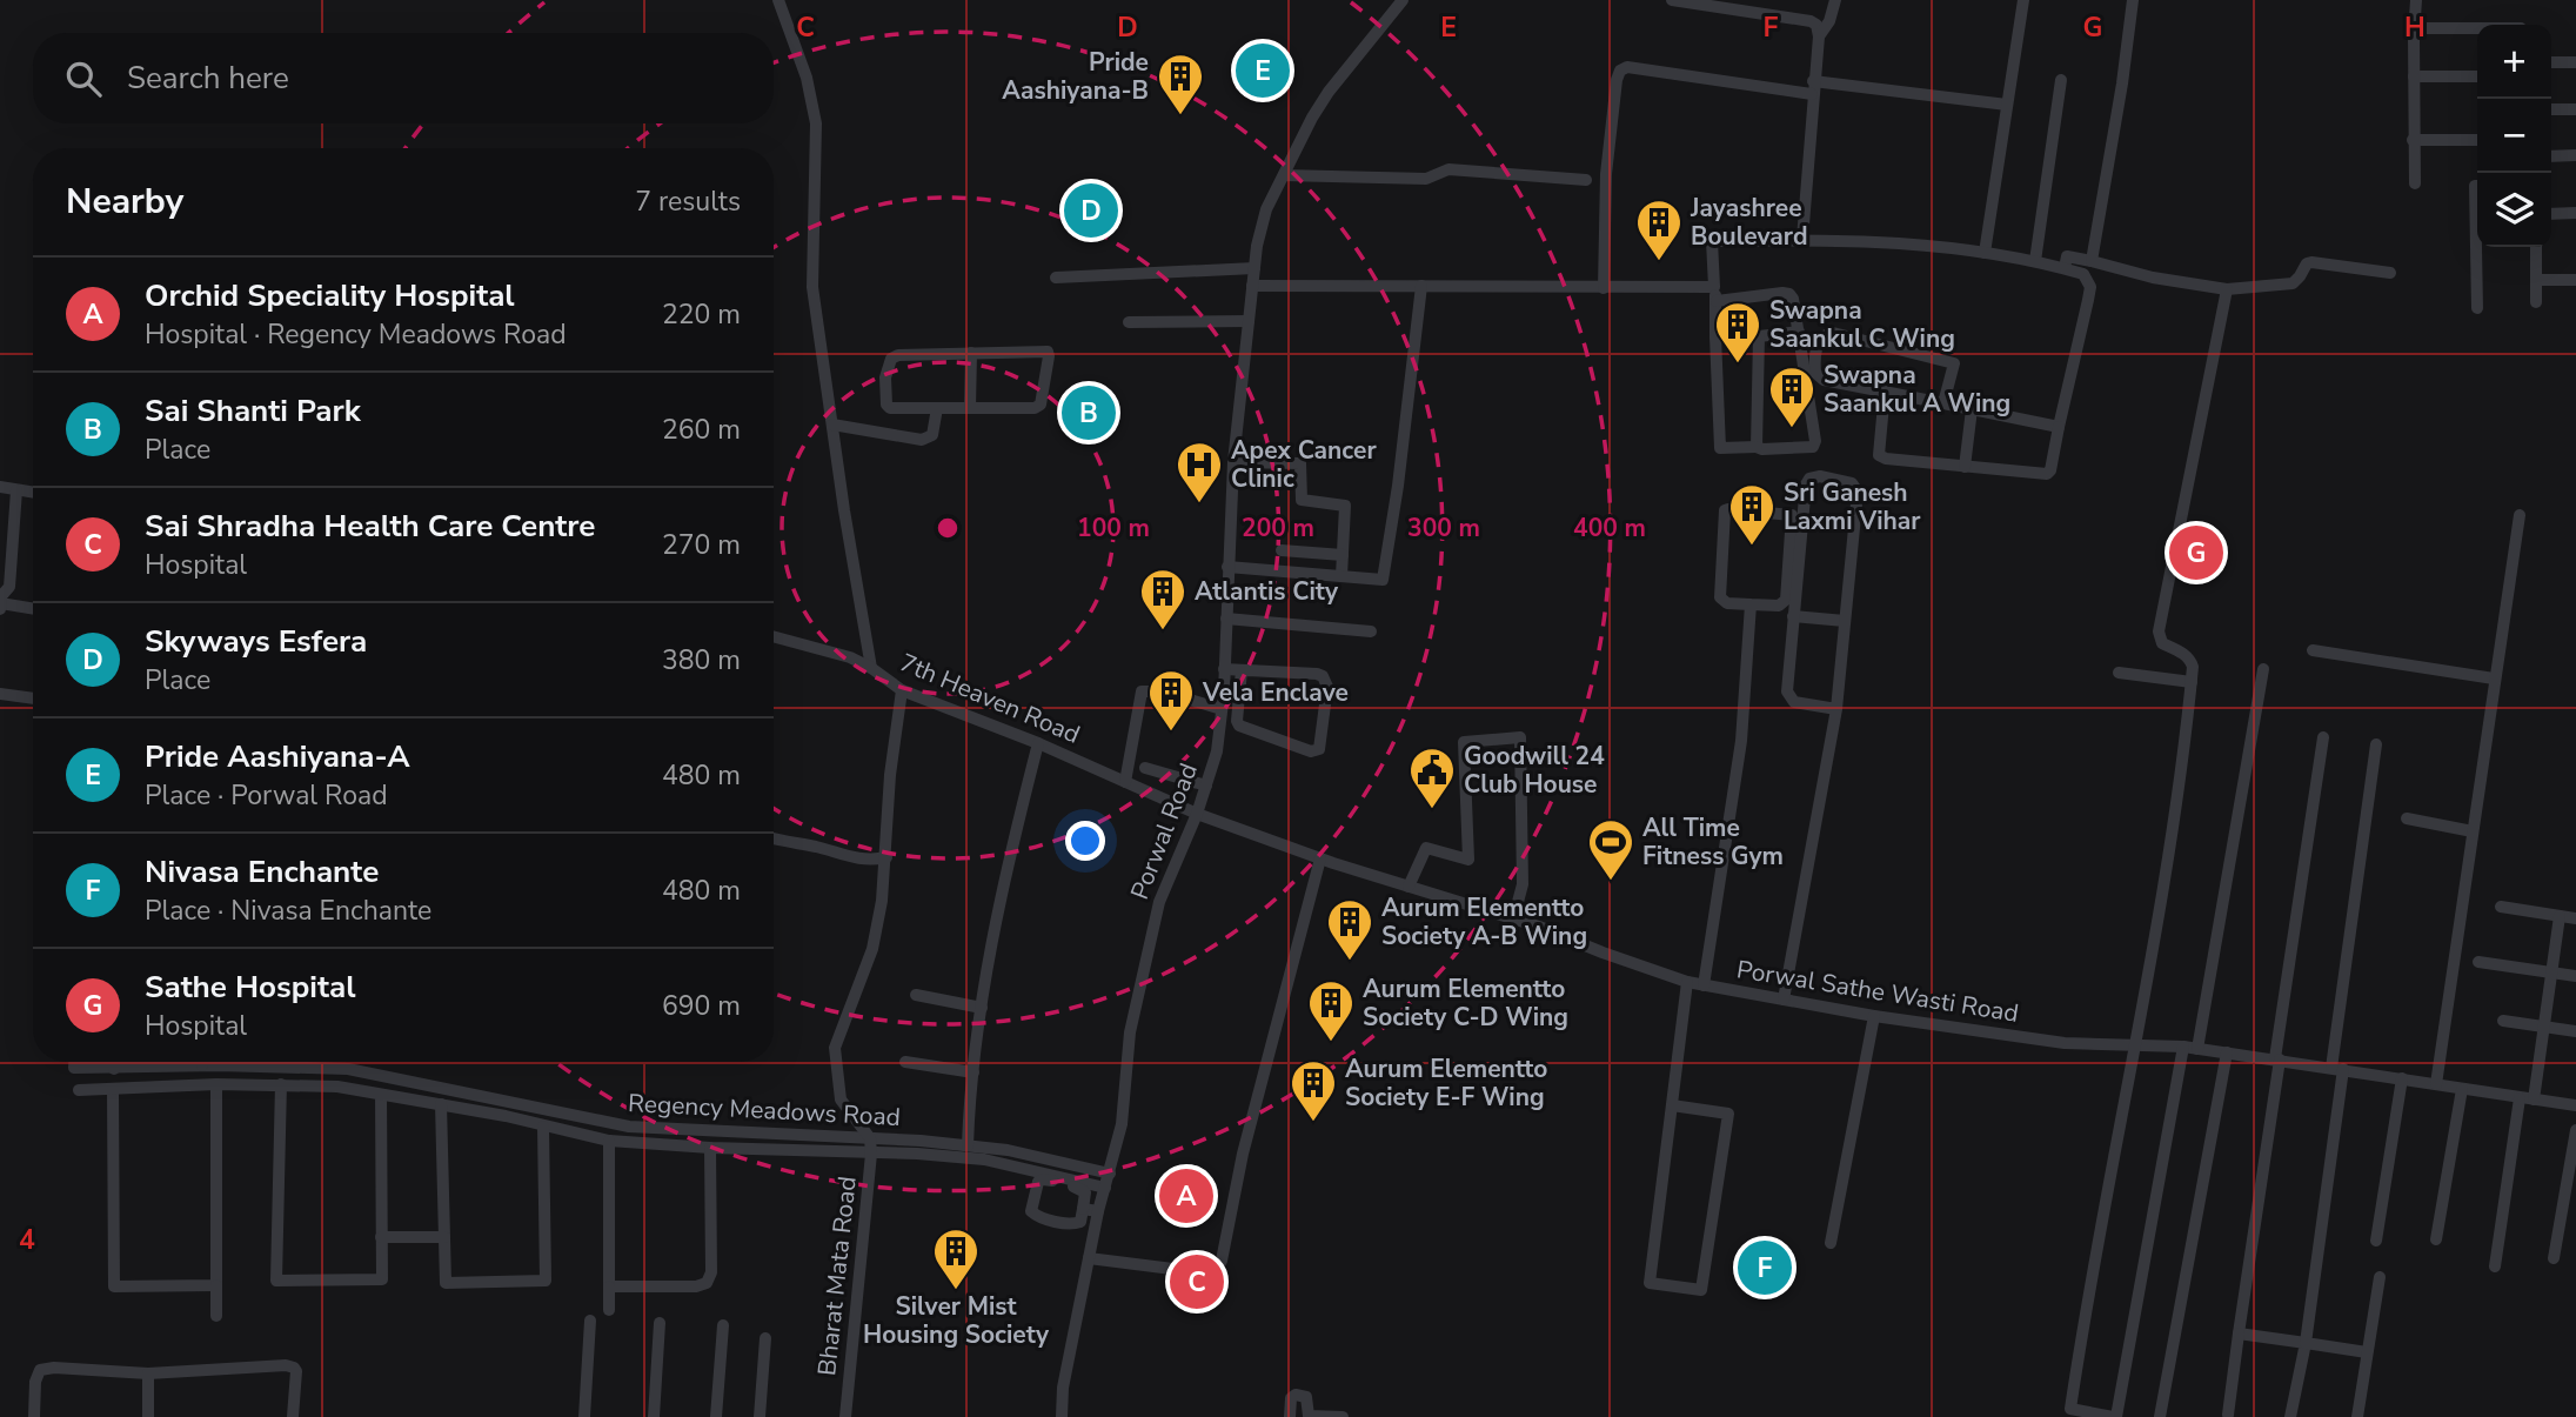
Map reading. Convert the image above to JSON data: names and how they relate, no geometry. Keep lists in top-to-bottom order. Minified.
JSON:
{"streets":{"street":["7th Heaven Road","Porwal Road","Porwal Sathe Wasti Road","Regency Meadows Road","Bharat Mata Road"]},"crossings":[["7th Heaven Road","Porwal Road"],["7th Heaven Road","Porwal Sathe Wasti Road"],["Porwal Road","Porwal Sathe Wasti Road"],["Porwal Road","Regency Meadows Road"],["Regency Meadows Road","Bharat Mata Road"]],"places":{"building":["Pride Aashiyana-B","Jayashree Boulevard","Swapna Saankul C Wing","Swapna Saankul A Wing","Sri Ganesh Laxmi Vihar","Atlantis City","Vela Enclave","Aurum Elementto Society A-B Wing","Aurum Elementto Society C-D Wing","Aurum Elementto Society E-F Wing","Silver Mist Housing Society"],"hospital":["Apex Cancer Clinic"],"public building":["Goodwill 24 Club House"],"sports":["All Time Fitness Gym"]},"page":{"map_buttons":["+","−"],"search":"Search here","pins":["E","D","B","G","A","F","C"],"heading":["Nearby","7 results"],"list":[{"mark":"A","name":"Orchid Speciality Hospital","note":"Hospital · Regency Meadows Road","value":"220 m"},{"mark":"B","name":"Sai Shanti Park","note":"Place","value":"260 m"},{"mark":"C","name":"Sai Shradha Health Care Centre","note":"Hospital","value":"270 m"},{"mark":"D","name":"Skyways Esfera","note":"Place","value":"380 m"},{"mark":"E","name":"Pride Aashiyana-A","note":"Place · Porwal Road","value":"480 m"},{"mark":"F","name":"Nivasa Enchante","note":"Place · Nivasa Enchante","value":"480 m"},{"mark":"G","name":"Sathe Hospital","note":"Hospital","value":"690 m"}]},"grid":{"columns":["C","D","E","F","G","H"],"rows":["4"]},"rings":["100 m","200 m","300 m","400 m"]}
